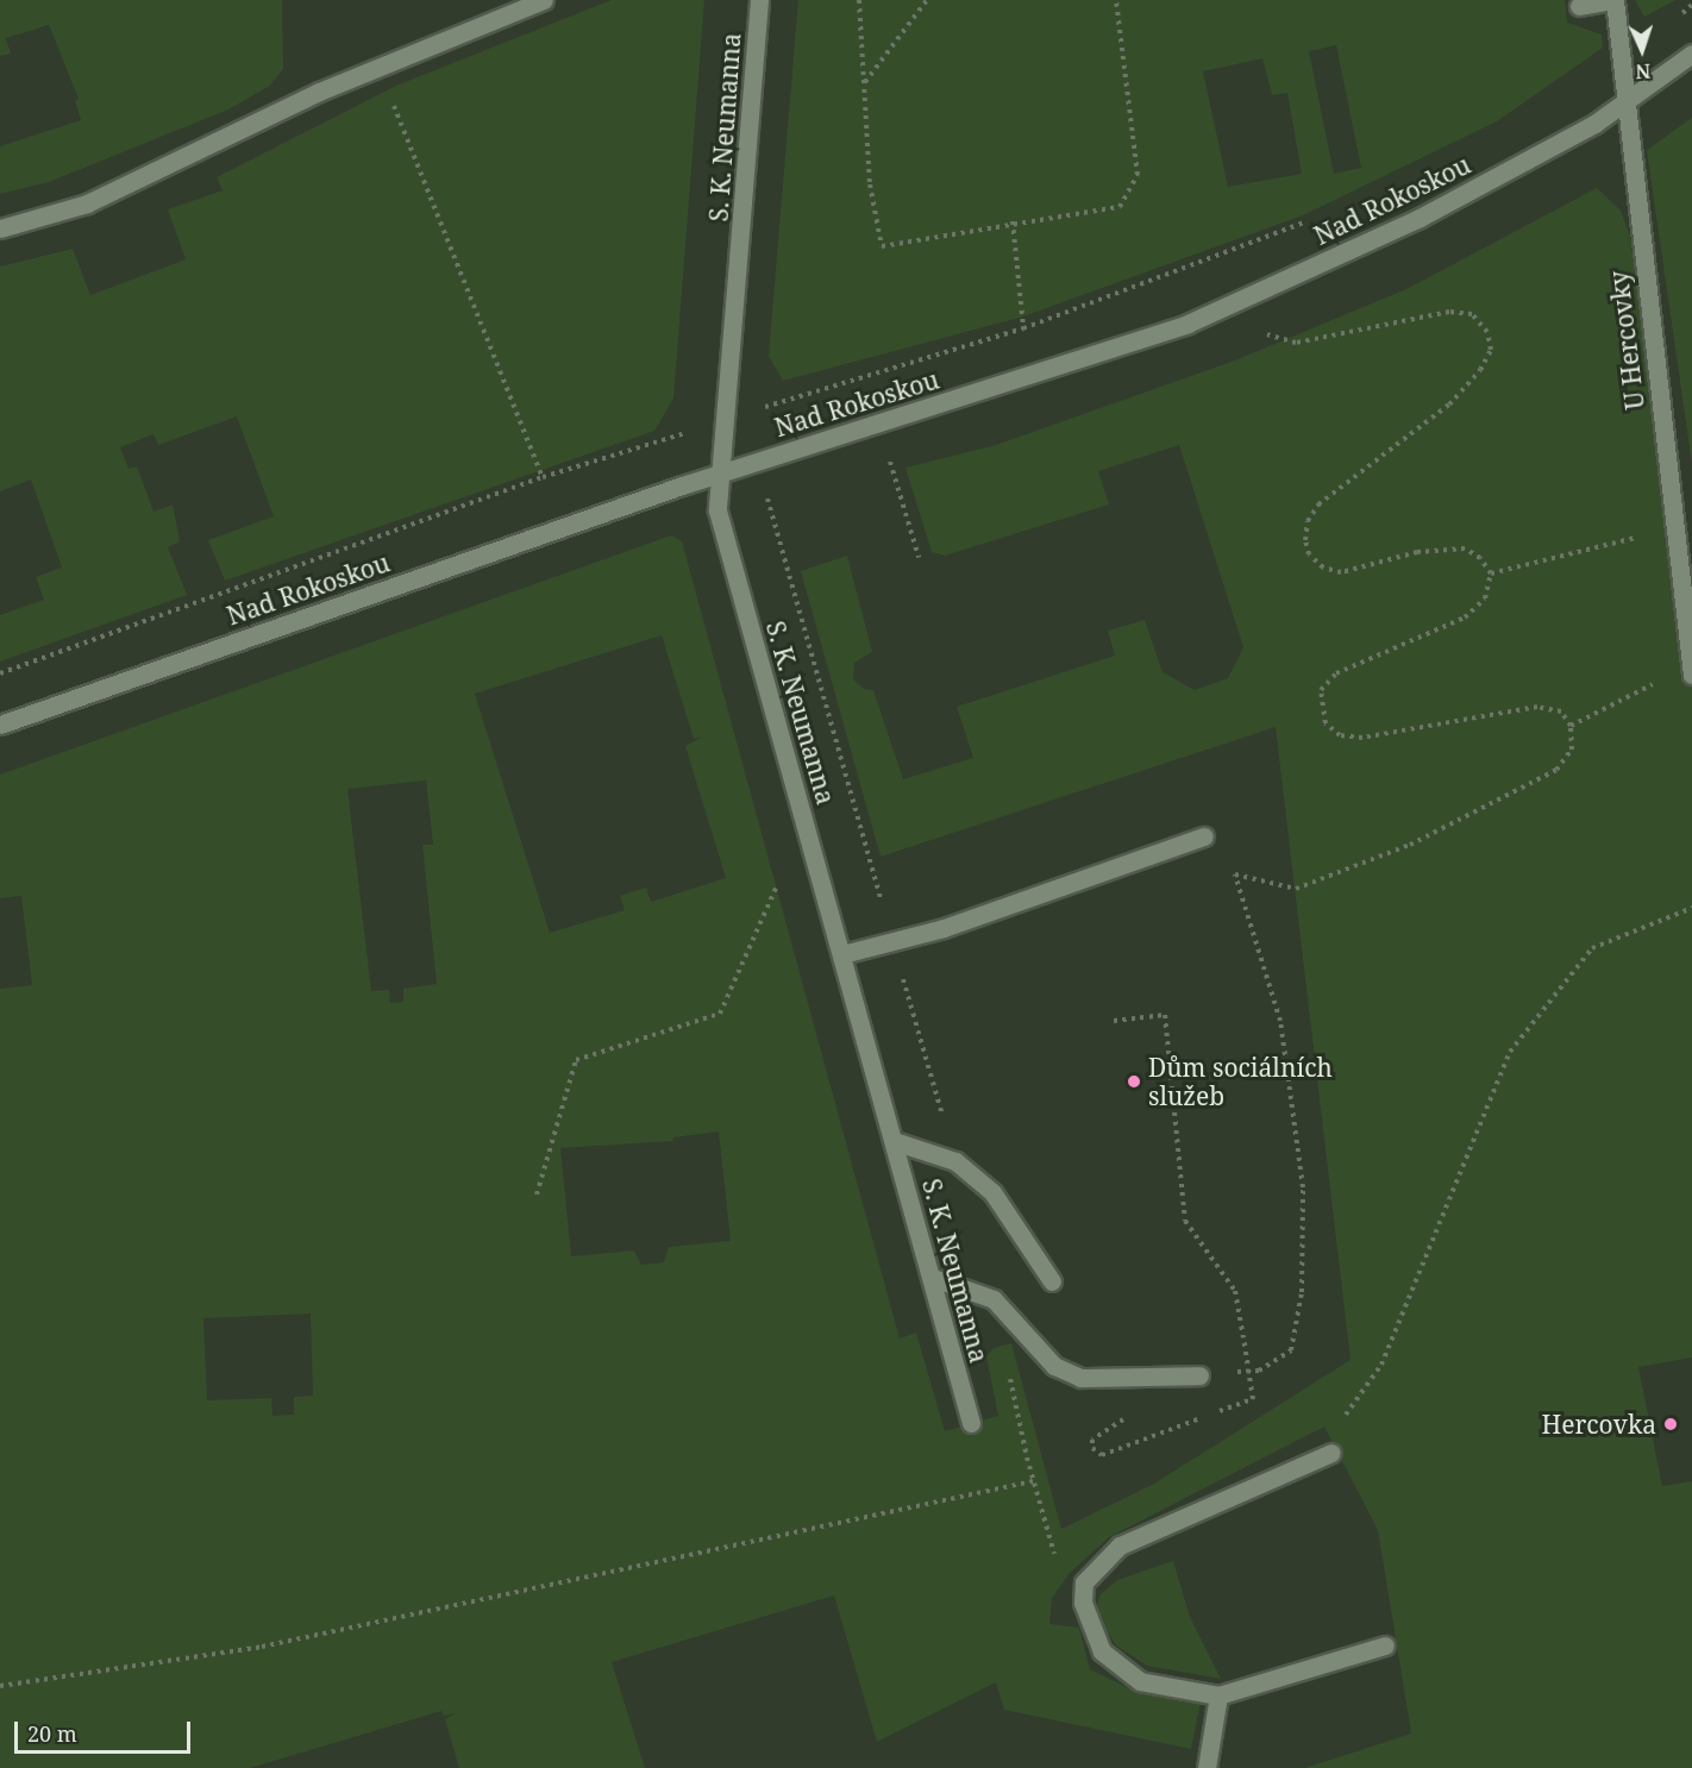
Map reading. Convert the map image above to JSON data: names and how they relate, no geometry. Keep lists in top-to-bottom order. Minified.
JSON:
{"streets":{"street":["S. K. Neumanna","Nad Rokoskou","U Hercovky"]},"crossings":[["S. K. Neumanna","Nad Rokoskou"],["Nad Rokoskou","U Hercovky"]],"places":["Dům sociálních služeb","Hercovka"],"scale_bar":"20 m","north":"bottom"}
